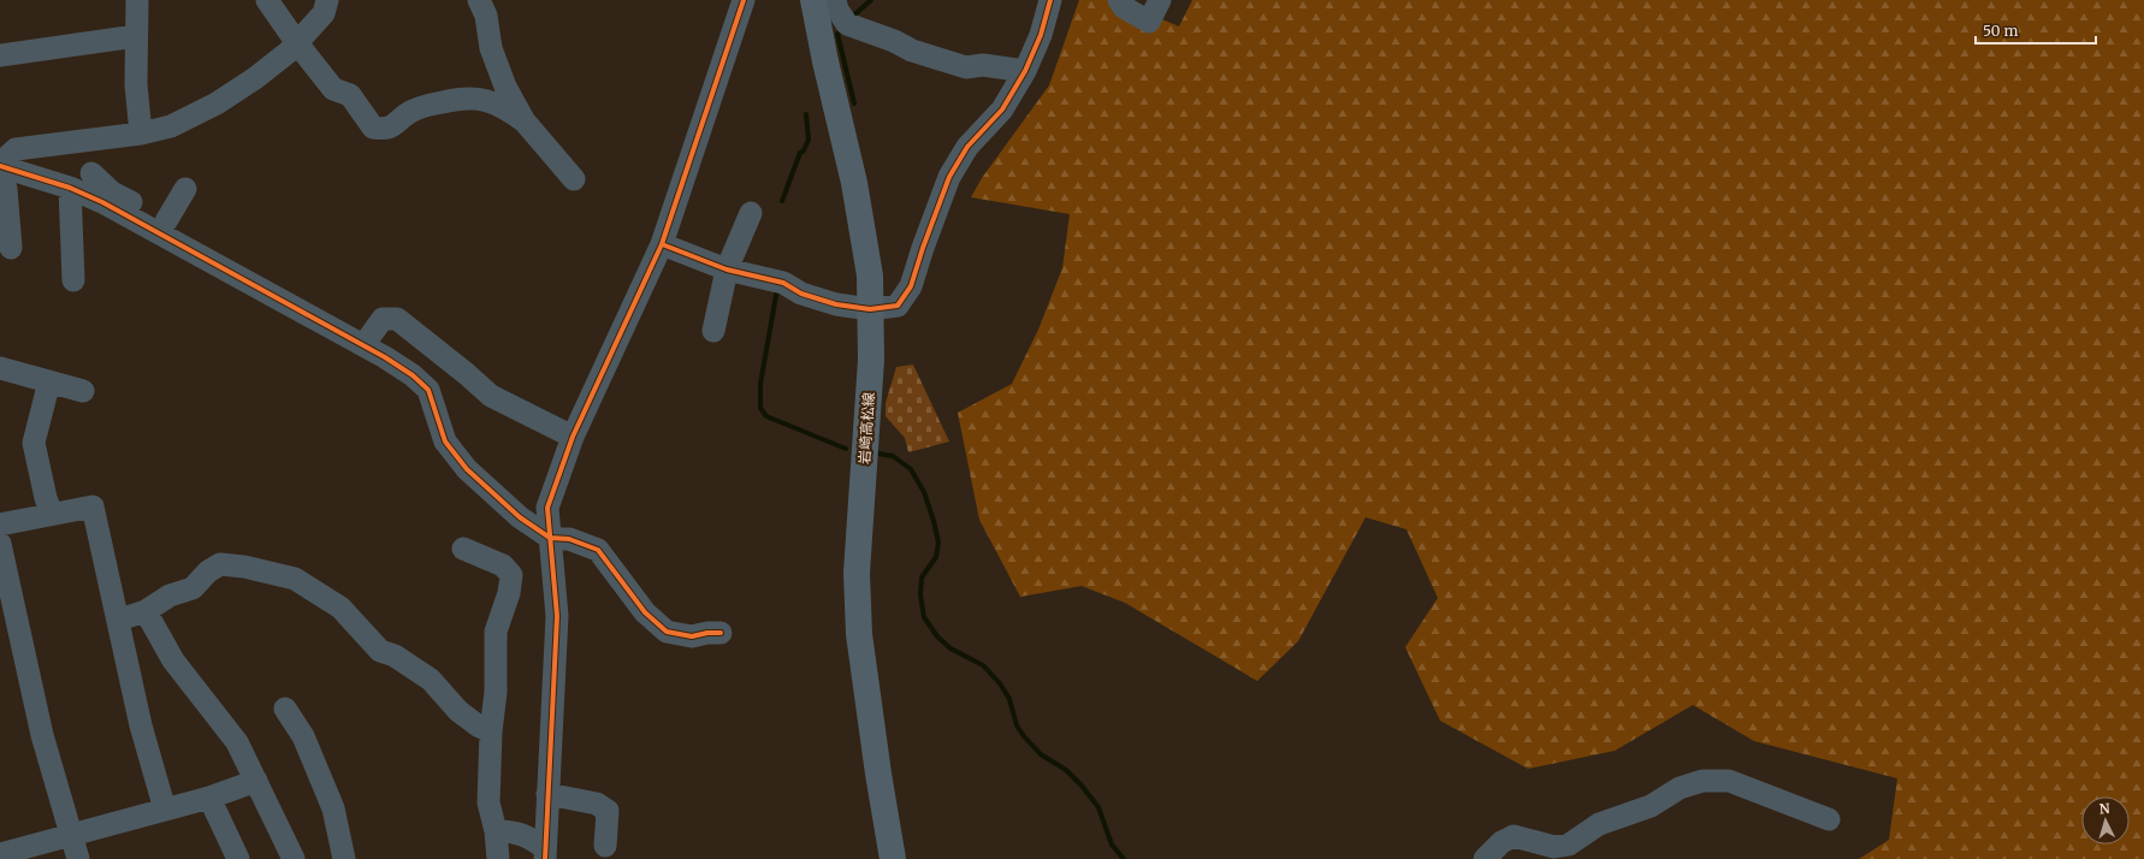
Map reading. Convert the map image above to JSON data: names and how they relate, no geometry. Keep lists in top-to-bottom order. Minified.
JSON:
{"streets":{"main road":["岩崎高松線"]},"scale_bar":"50 m","north":"top"}
